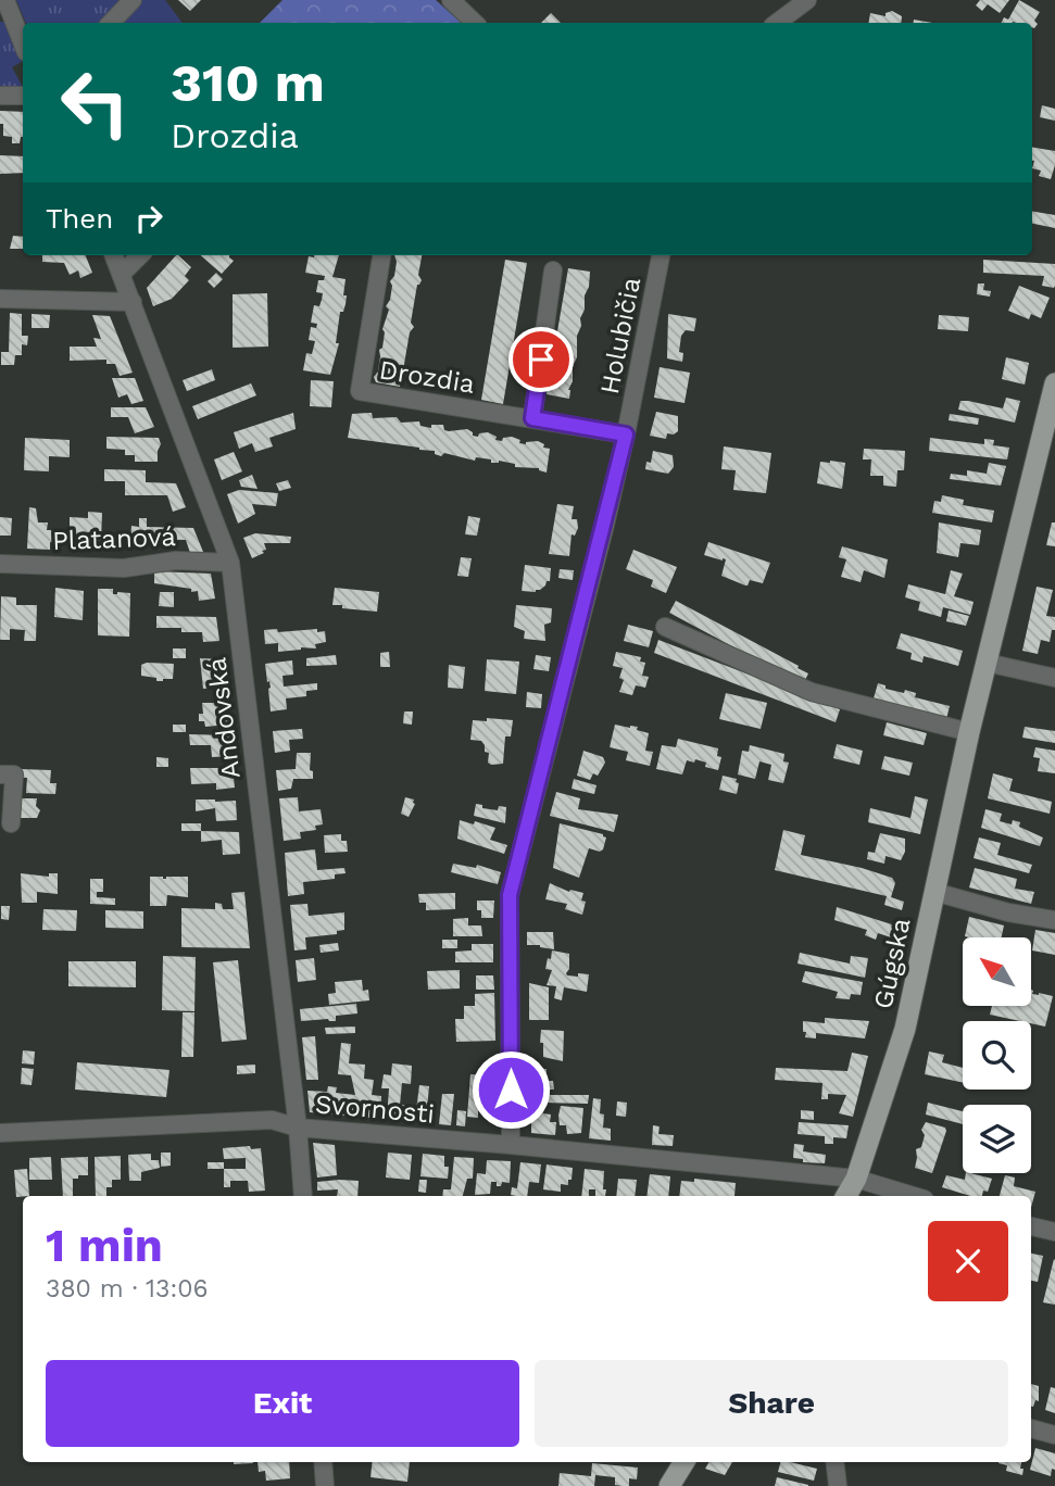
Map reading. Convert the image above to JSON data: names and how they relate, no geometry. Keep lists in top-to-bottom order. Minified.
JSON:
{"streets":{"main road":["Gúgska"],"street":["Holubičia","Drozdia","Platanová","Andovská","Svornosti"]},"crossings":[["Holubičia","Drozdia"],["Holubičia","Svornosti"],["Platanová","Andovská"],["Andovská","Svornosti"],["Gúgska","Svornosti"]],"north":"top left","page":{"turn":["310 m","Drozdia"],"then":"Then","heading":["1 min","380 m · 13:06"],"buttons":["Exit","Share"]}}
